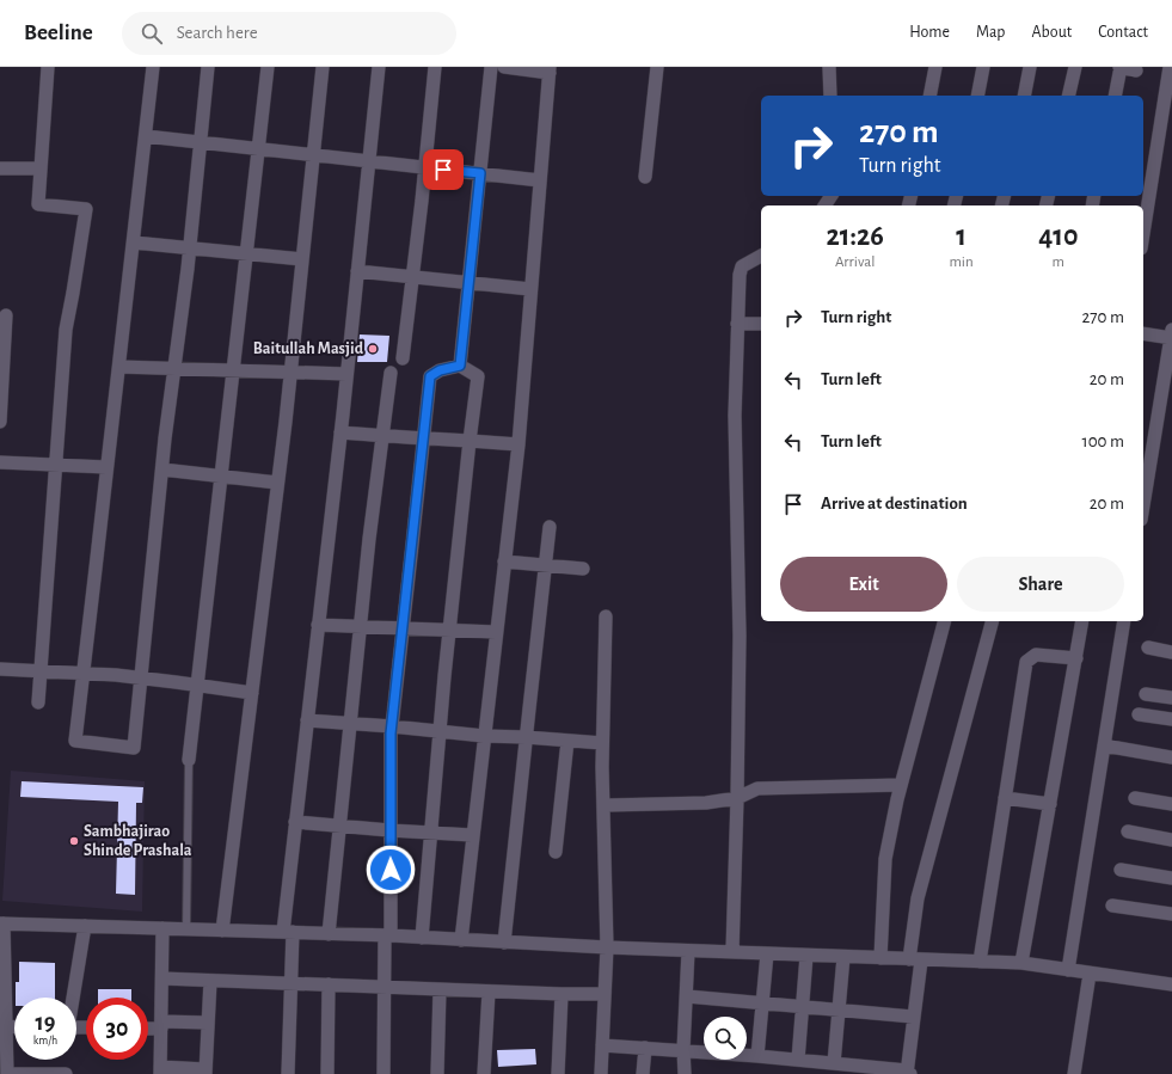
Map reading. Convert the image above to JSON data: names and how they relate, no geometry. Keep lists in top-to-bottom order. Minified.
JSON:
{"places":["Baitullah Masjid","Sambhajirao Shinde Prashala"],"page":{"header":"Beeline","search":"Search here","nav":["Home","Map","About","Contact"],"turn":["270 m","Turn right"],"eta":["21:26","Arrival","1","min","410","m"],"list":[{"name":"Turn right","value":"270 m"},{"name":"Turn left","value":"20 m"},{"name":"Turn left","value":"100 m"},{"name":"Arrive at destination","value":"20 m"}],"buttons":["Exit","Share"],"speed":"19 km/h","limit":"30"}}
